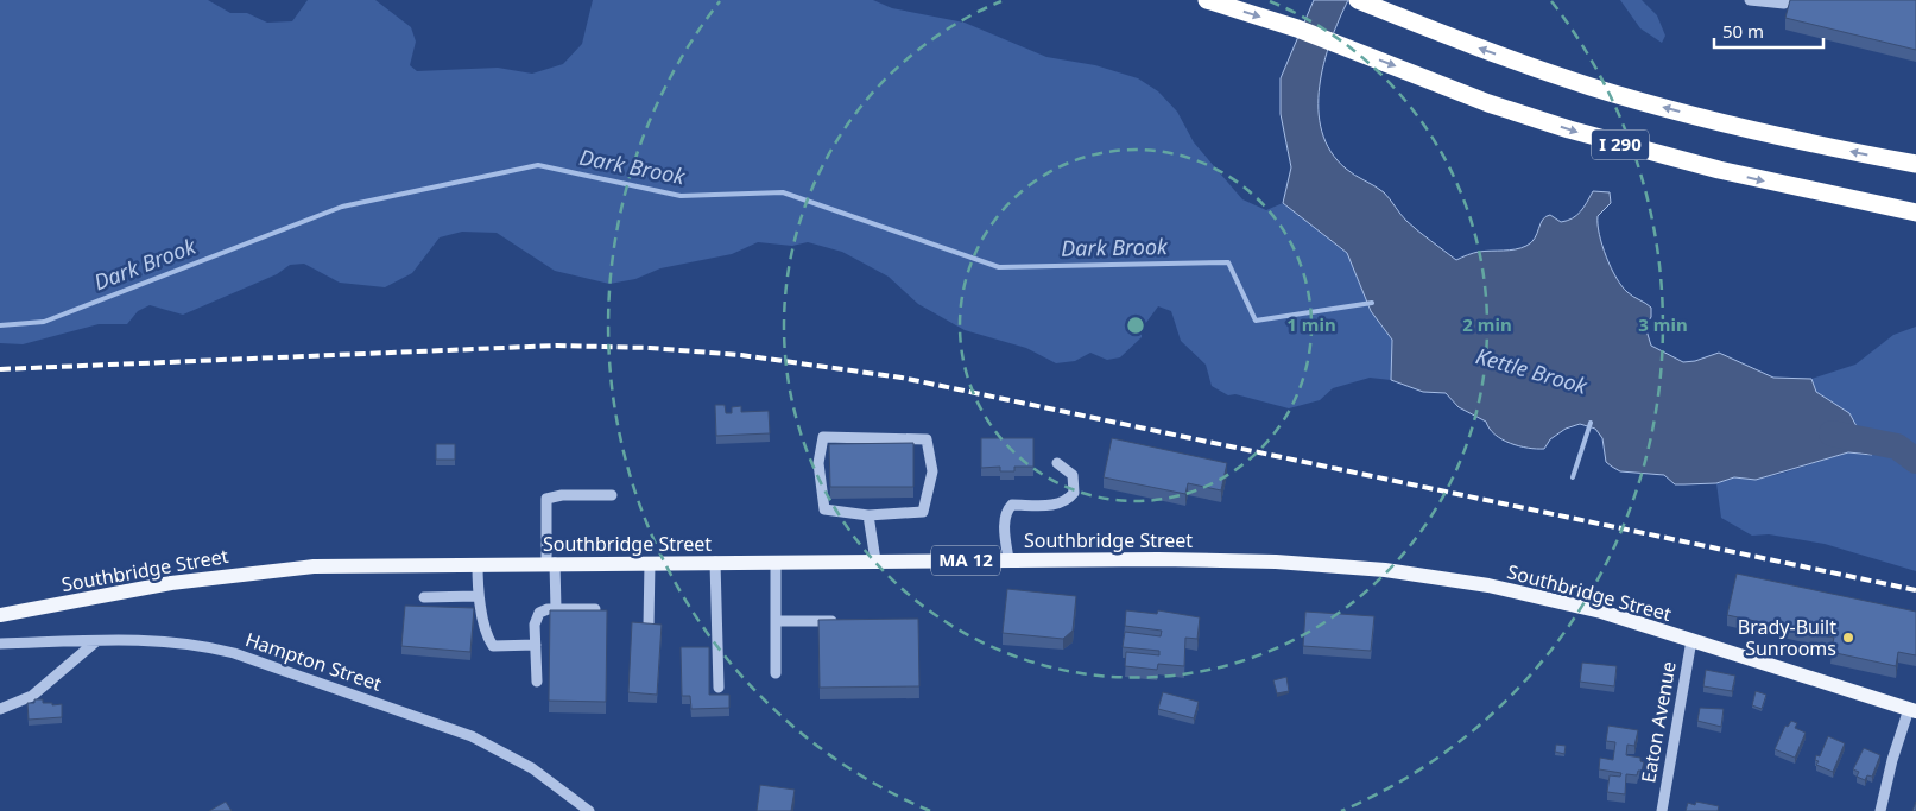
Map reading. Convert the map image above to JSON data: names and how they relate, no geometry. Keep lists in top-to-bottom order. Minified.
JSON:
{"streets":{"highway":["I 290"],"main road":["Southbridge Street","MA 12"],"street":["Hampton Street","Eaton Avenue"]},"crossings":[["Southbridge Street","Eaton Avenue"]],"water":["Dark Brook","Kettle Brook"],"places":["Brady-Built Sunrooms"],"scale_bar":"50 m","rings":["1 min","2 min","3 min"]}
